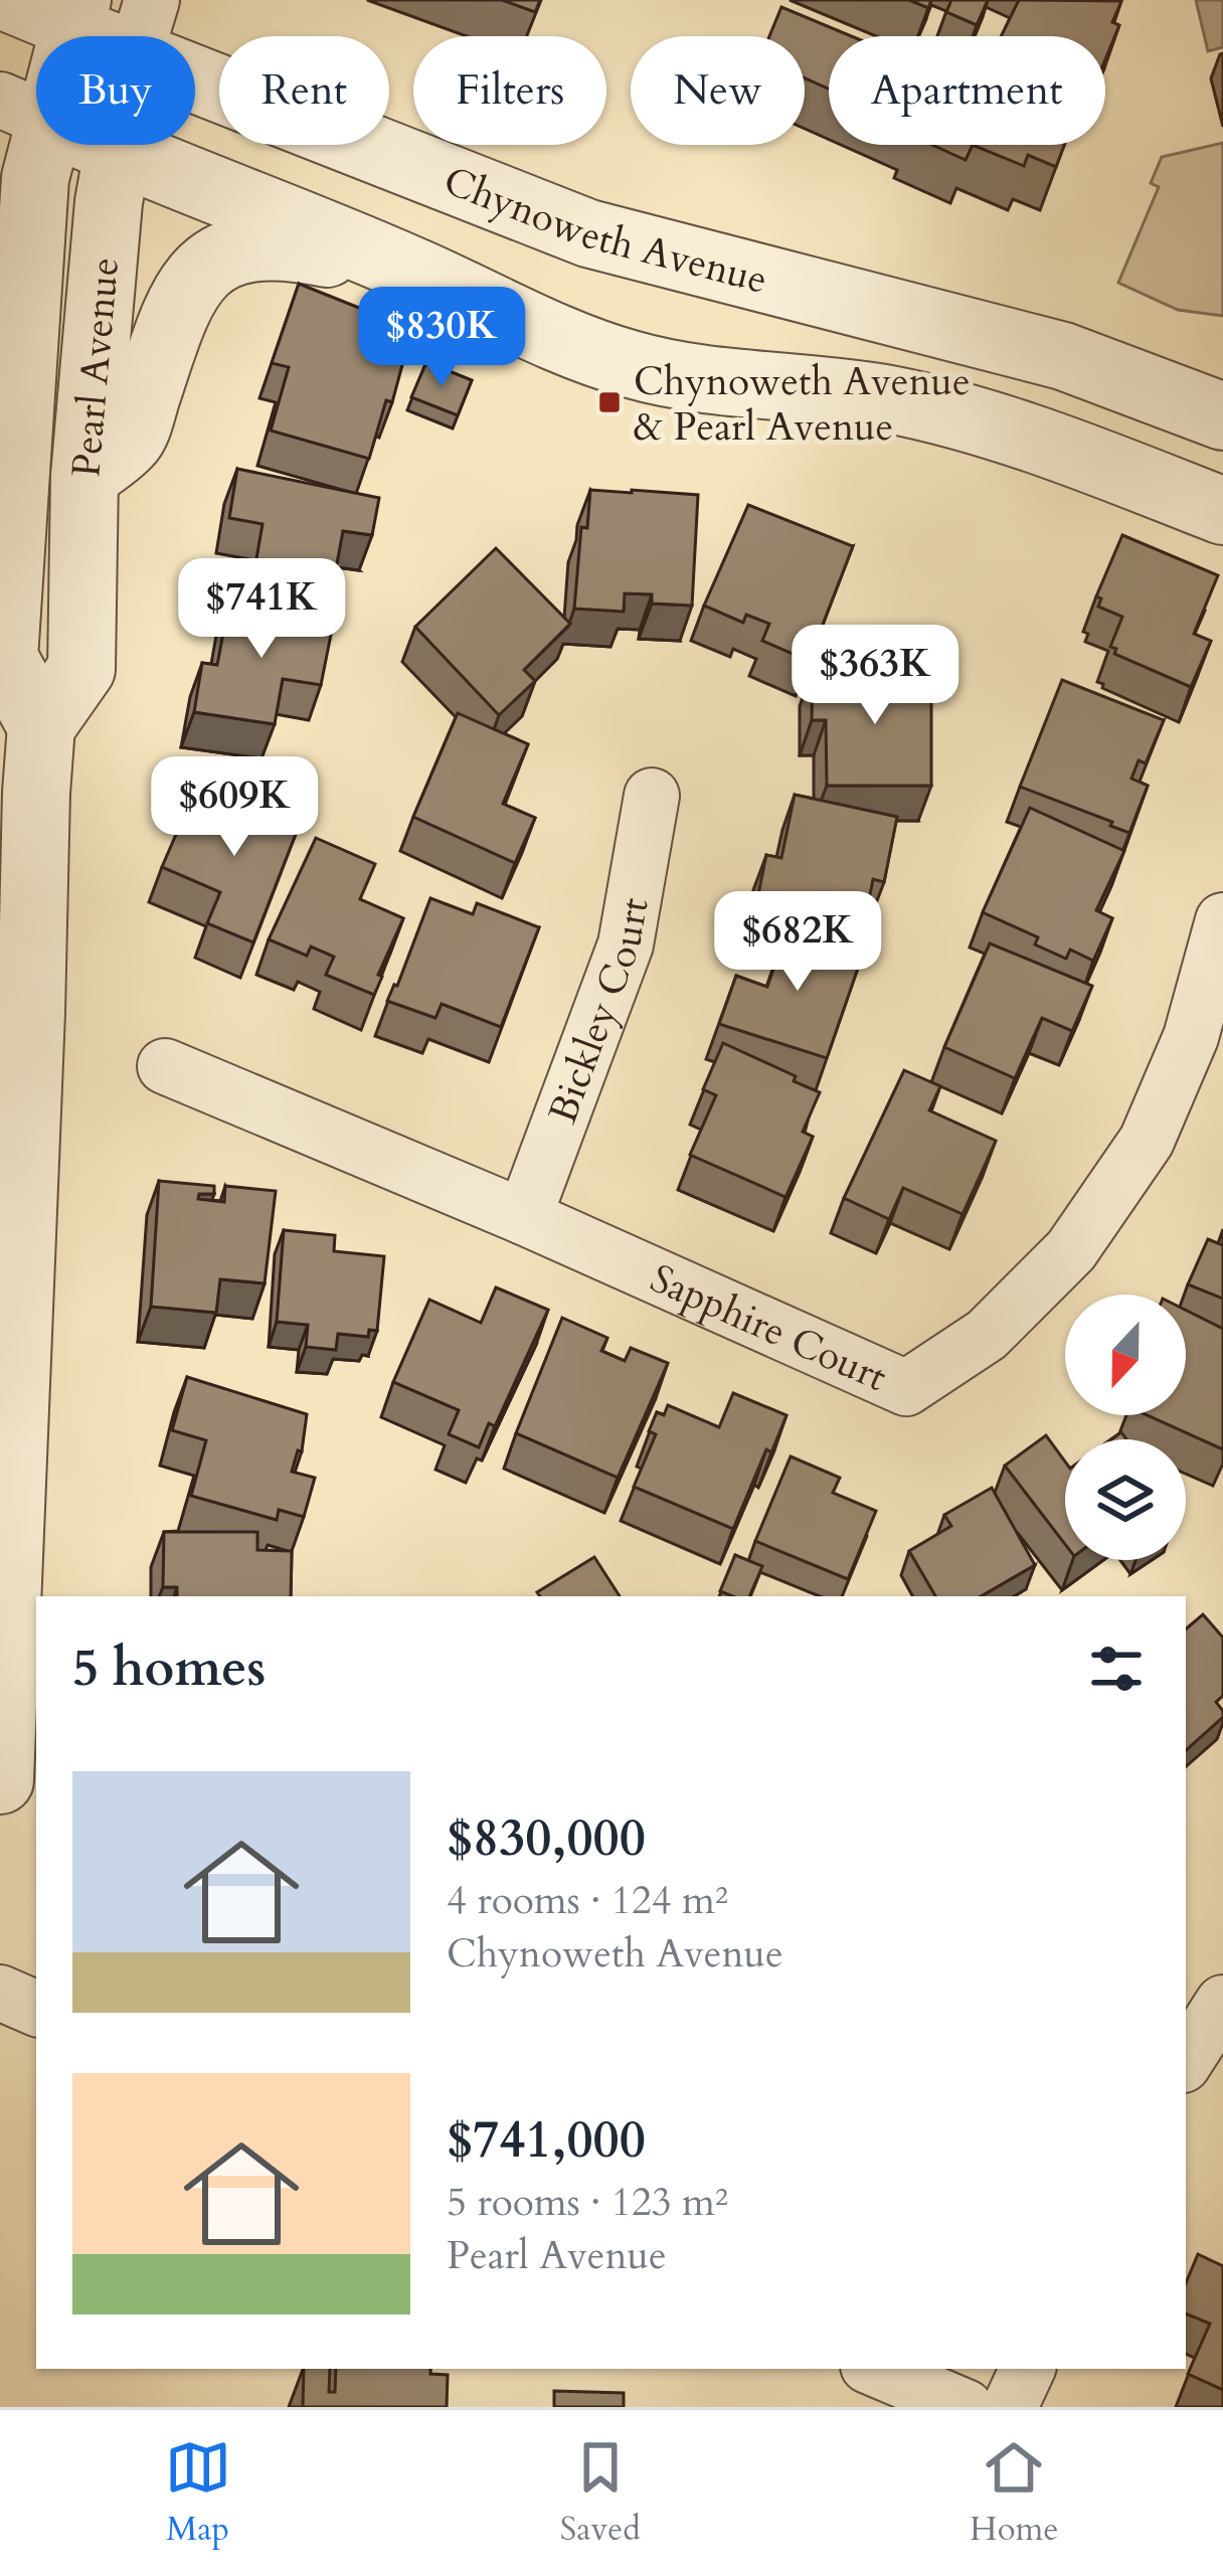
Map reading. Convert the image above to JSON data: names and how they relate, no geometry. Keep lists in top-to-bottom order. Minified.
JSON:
{"streets":{"street":["Chynoweth Avenue","Pearl Avenue","Bickley Court","Sapphire Court"]},"crossings":[["Chynoweth Avenue","Pearl Avenue"],["Bickley Court","Sapphire Court"]],"places":{"transit":["Chynoweth Avenue & Pearl Avenue"]},"north":"bottom","page":{"chip":["Buy","Rent","Filters","New","Apartment"],"price":["$830K","$741K","$363K","$609K","$682K"],"heading":"5 homes","list":[{"name":"$830,000","note":"4 rooms · 124 m² · Chynoweth Avenue"},{"name":"$741,000","note":"5 rooms · 123 m² · Pearl Avenue"}],"tabs":["Map","Saved","Home"]}}
